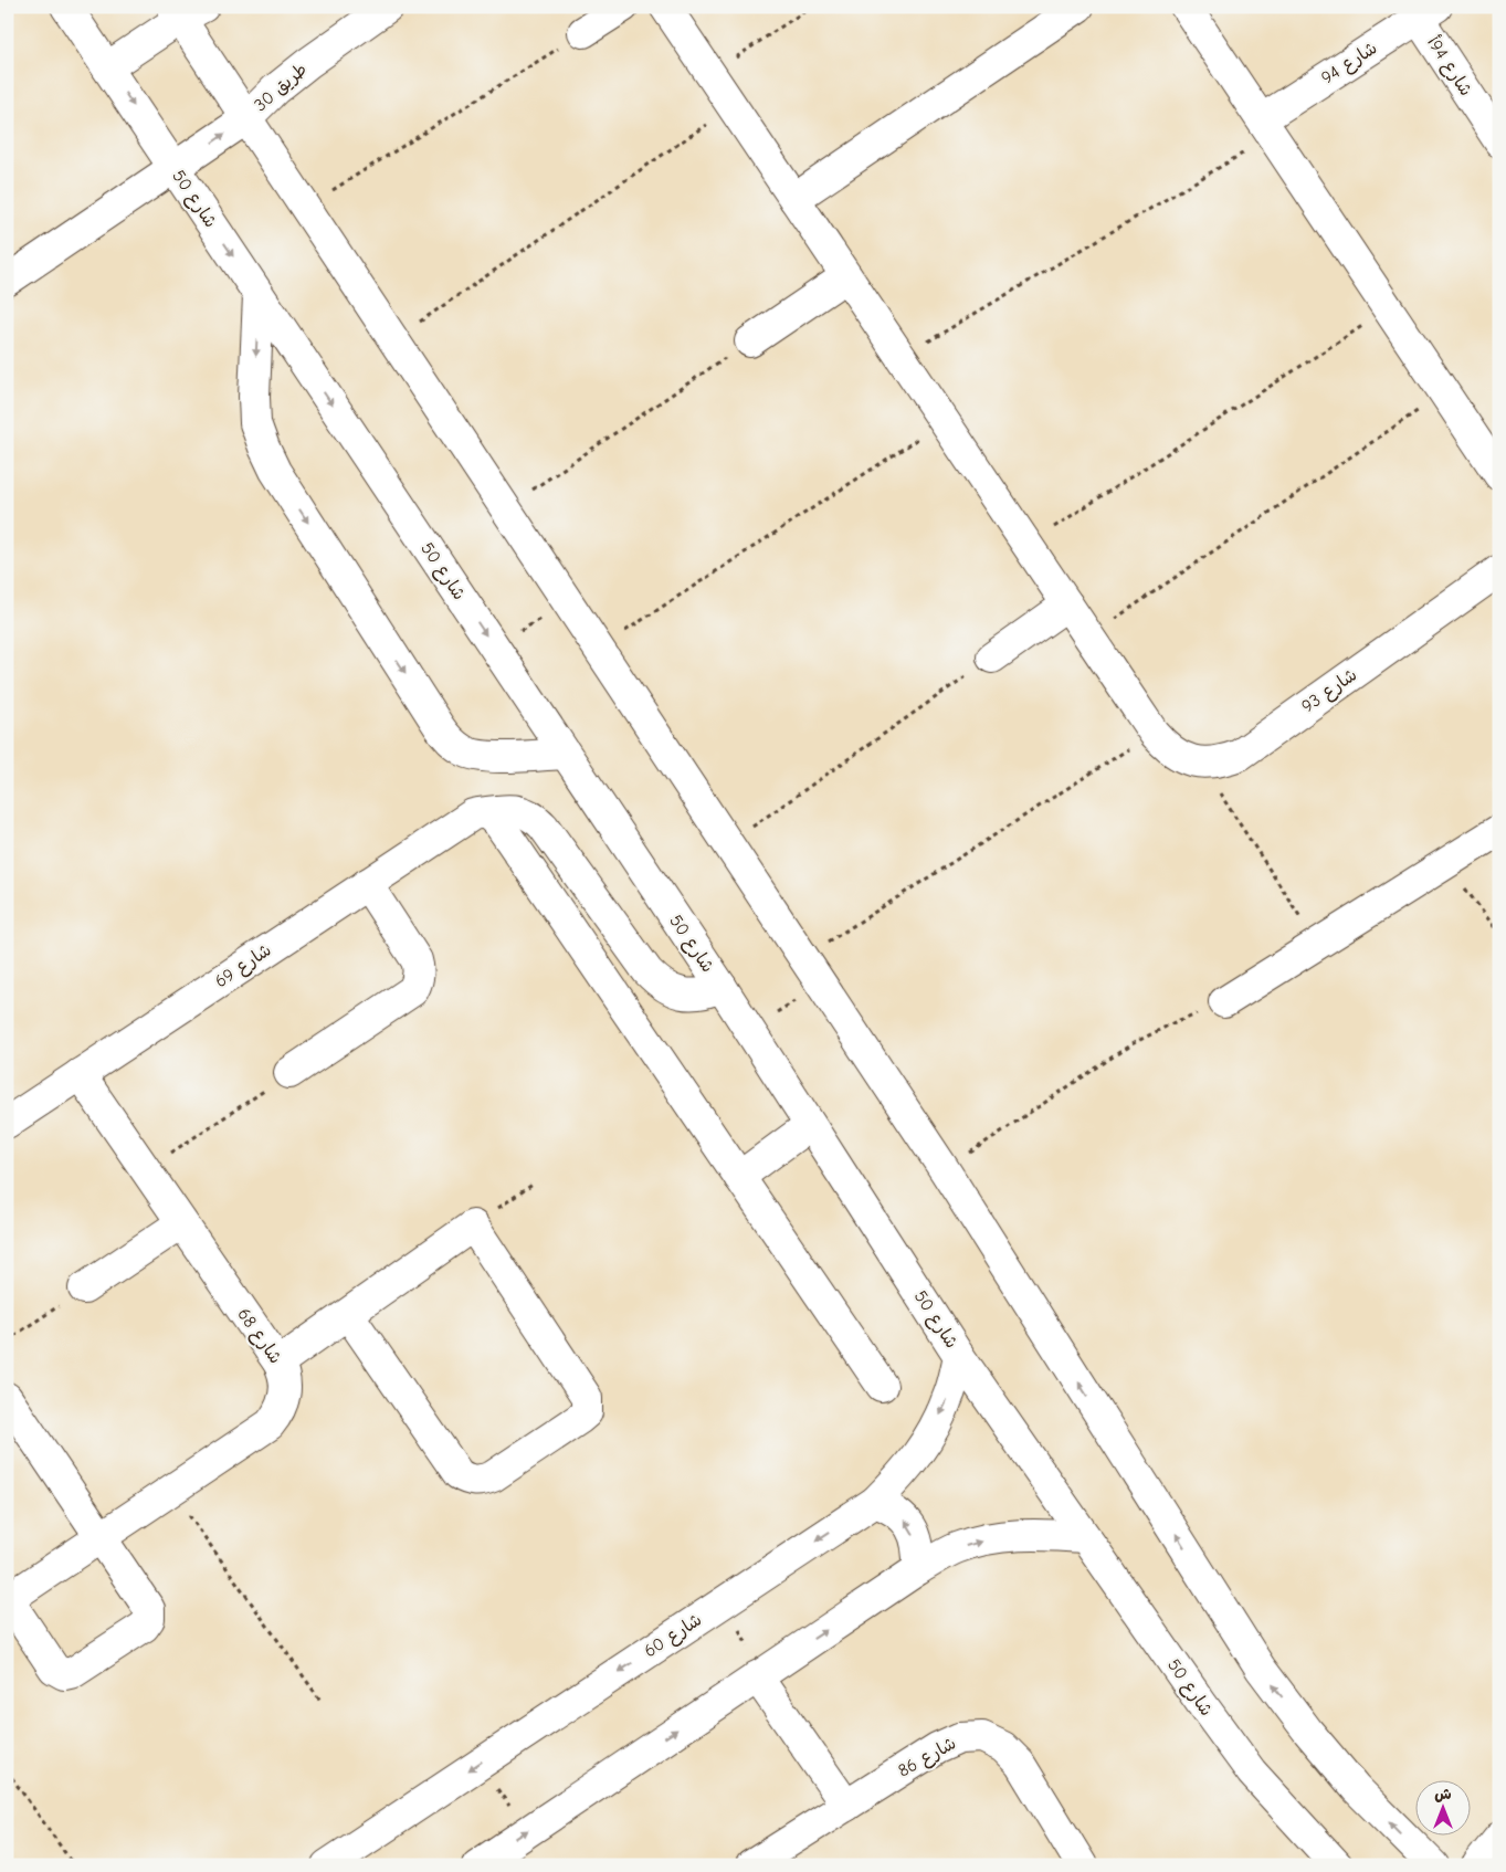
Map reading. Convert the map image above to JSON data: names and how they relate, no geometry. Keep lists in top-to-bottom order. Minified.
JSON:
{"streets":{"street":["شارع 94","شارع 94أ","طريق 30","شارع 50","شارع 93","شارع 69","شارع 68","شارع 60","شارع 86"]},"crossings":[["شارع 94","شارع 94أ"],["طريق 30","شارع 50"],["شارع 50","شارع 69"],["شارع 50","شارع 60"],["شارع 69","شارع 68"]],"north":"top"}
